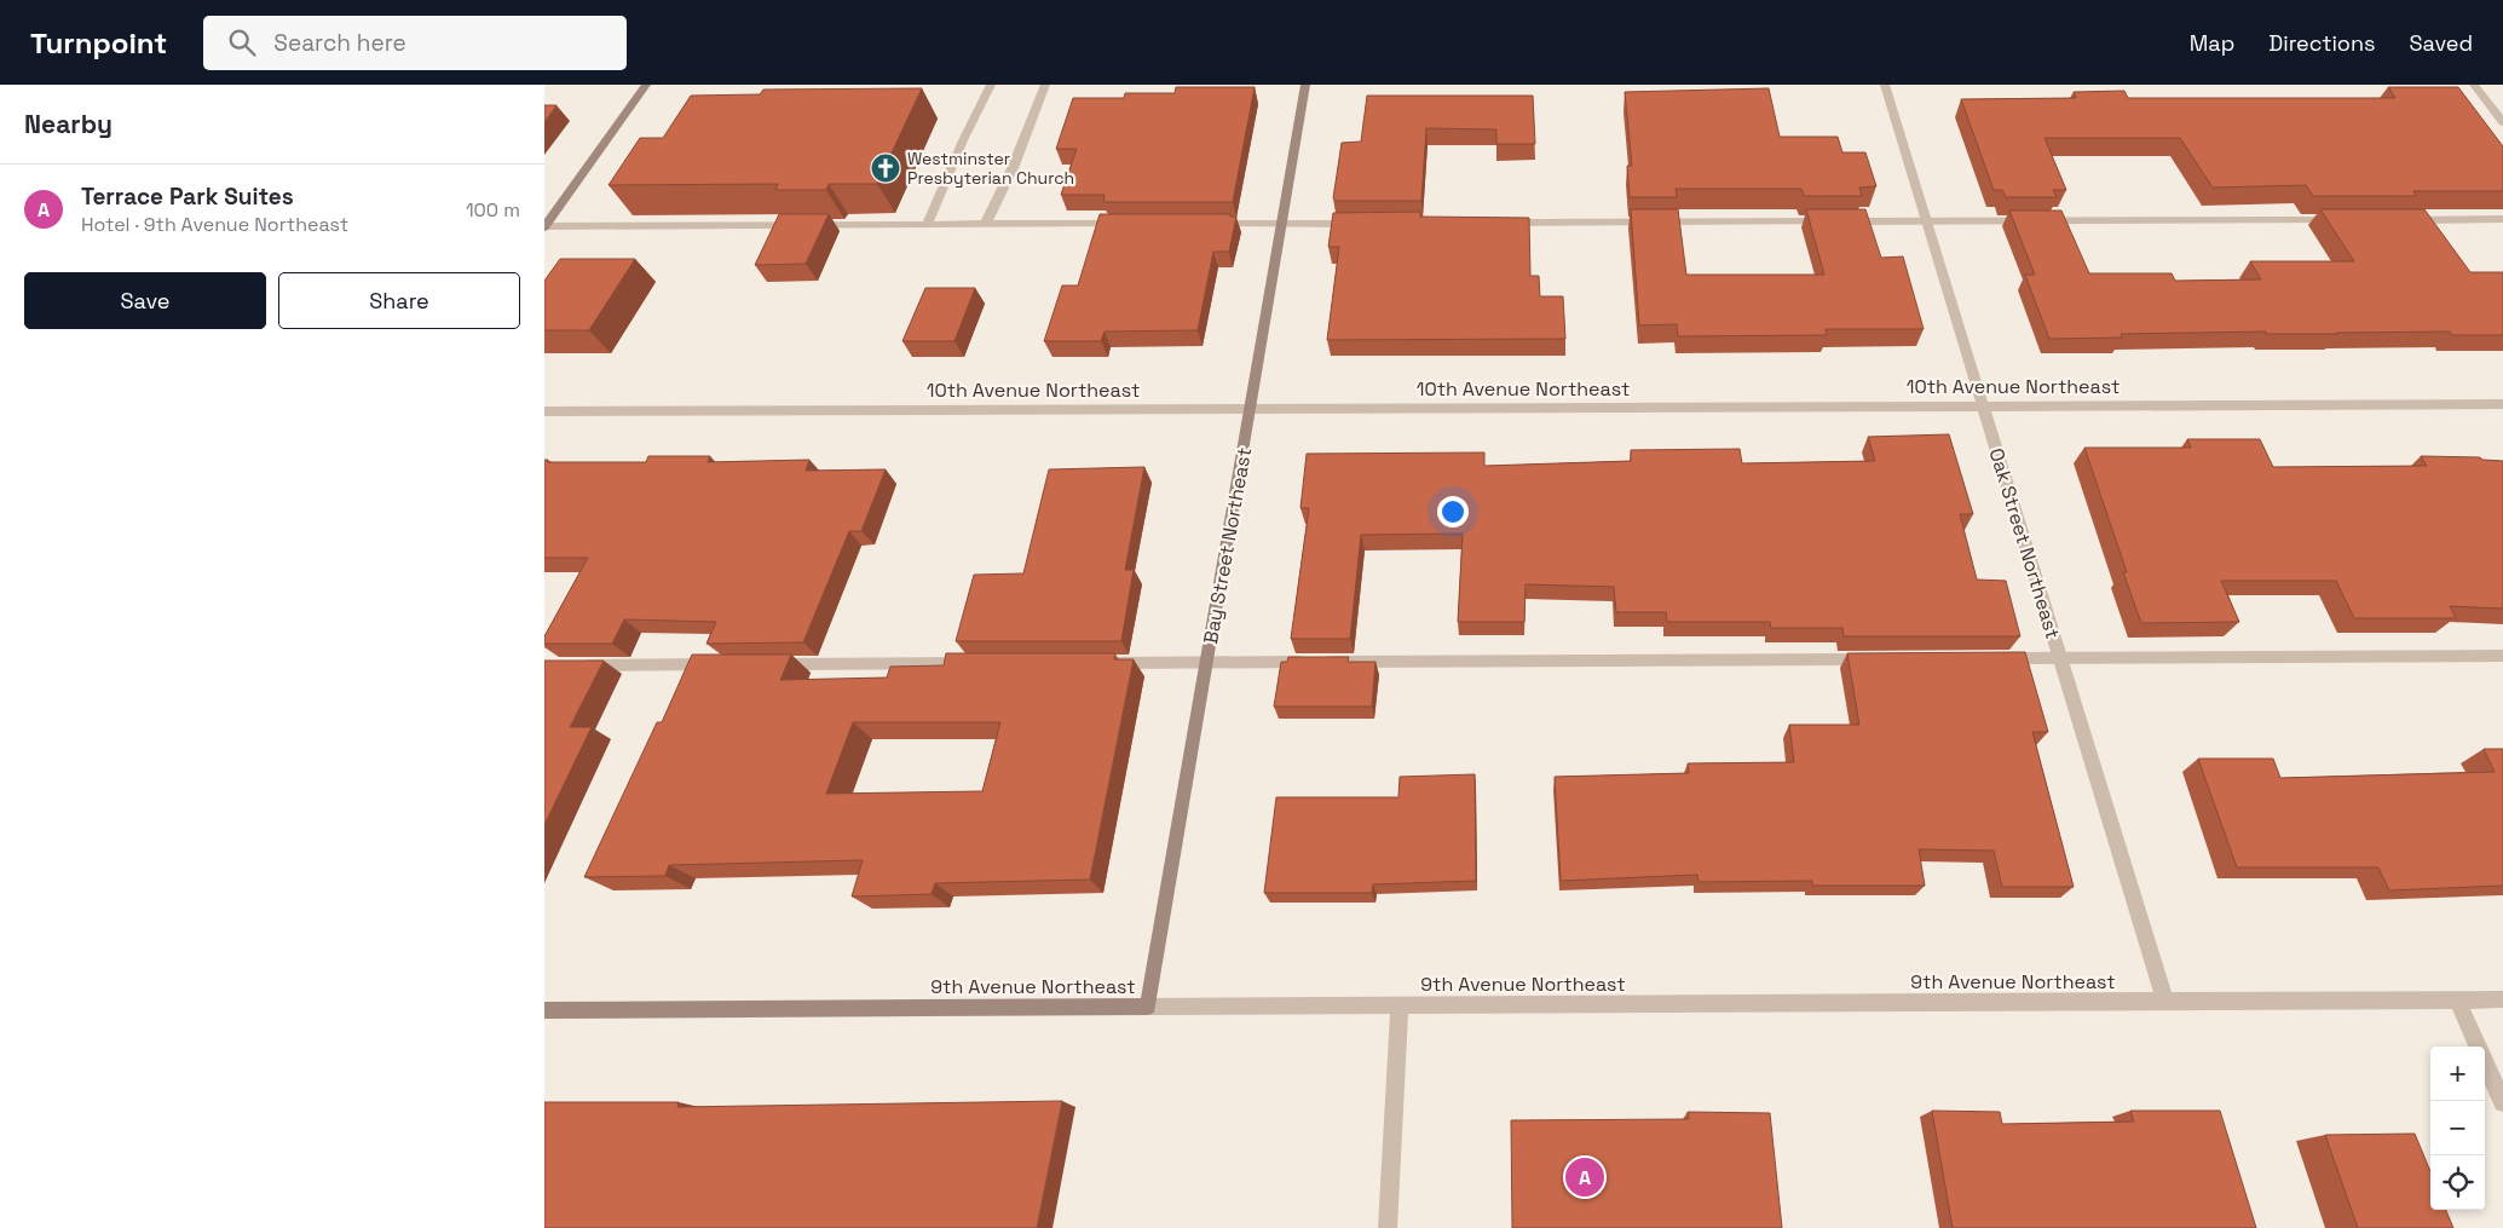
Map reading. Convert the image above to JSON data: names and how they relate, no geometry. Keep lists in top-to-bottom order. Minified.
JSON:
{"streets":{"street":["10th Avenue Northeast","Oak Street Northeast","Bay Street Northeast","9th Avenue Northeast"]},"crossings":[["10th Avenue Northeast","Oak Street Northeast"],["10th Avenue Northeast","Bay Street Northeast"],["Oak Street Northeast","9th Avenue Northeast"],["Bay Street Northeast","9th Avenue Northeast"]],"places":{"church":["Westminster Presbyterian Church"]},"page":{"header":"Turnpoint","search":"Search here","nav":["Map","Directions","Saved"],"heading":"Nearby","list":[{"mark":"A","name":"Terrace Park Suites","note":"Hotel · 9th Avenue Northeast","value":"100 m"}],"buttons":["Save","Share"],"map_buttons":["+","−"],"pins":"A"}}
